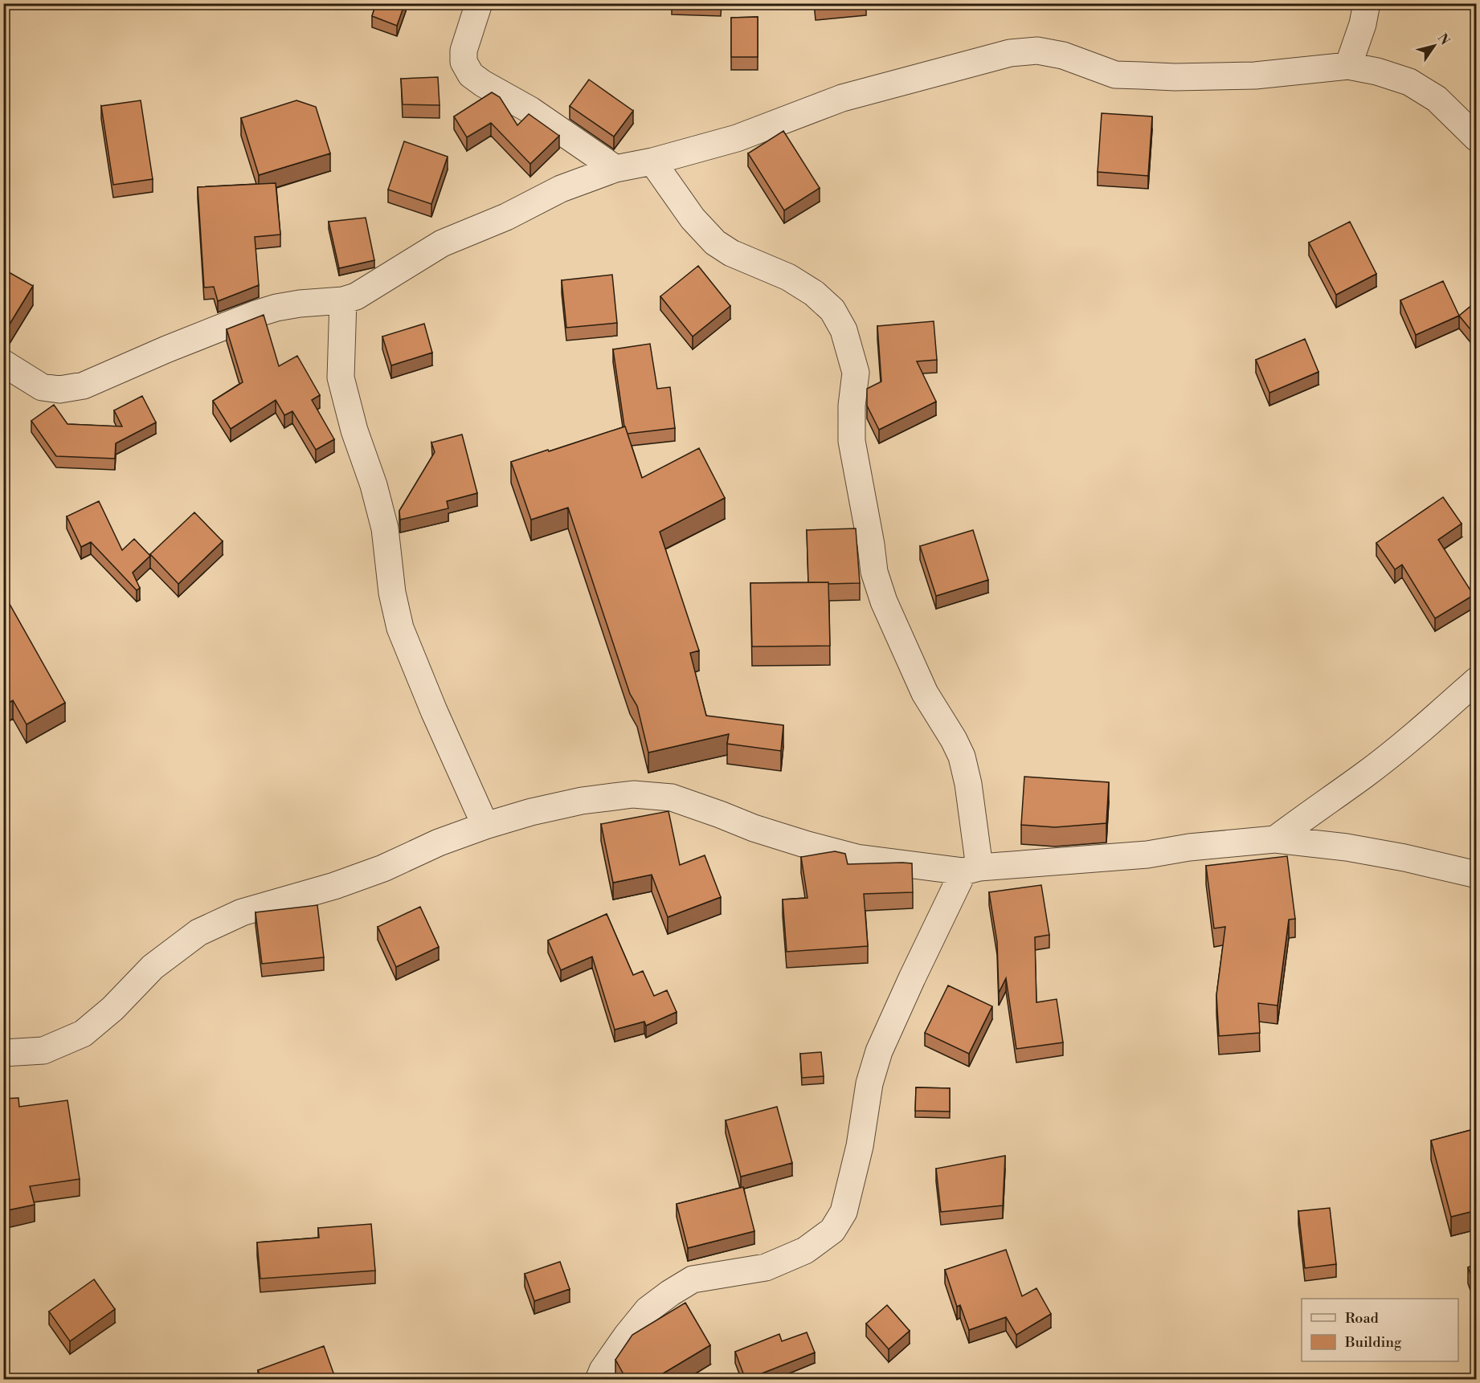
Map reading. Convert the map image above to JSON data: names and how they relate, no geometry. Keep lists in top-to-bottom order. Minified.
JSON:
{"legend":["Road","Building"],"north":"top right"}
